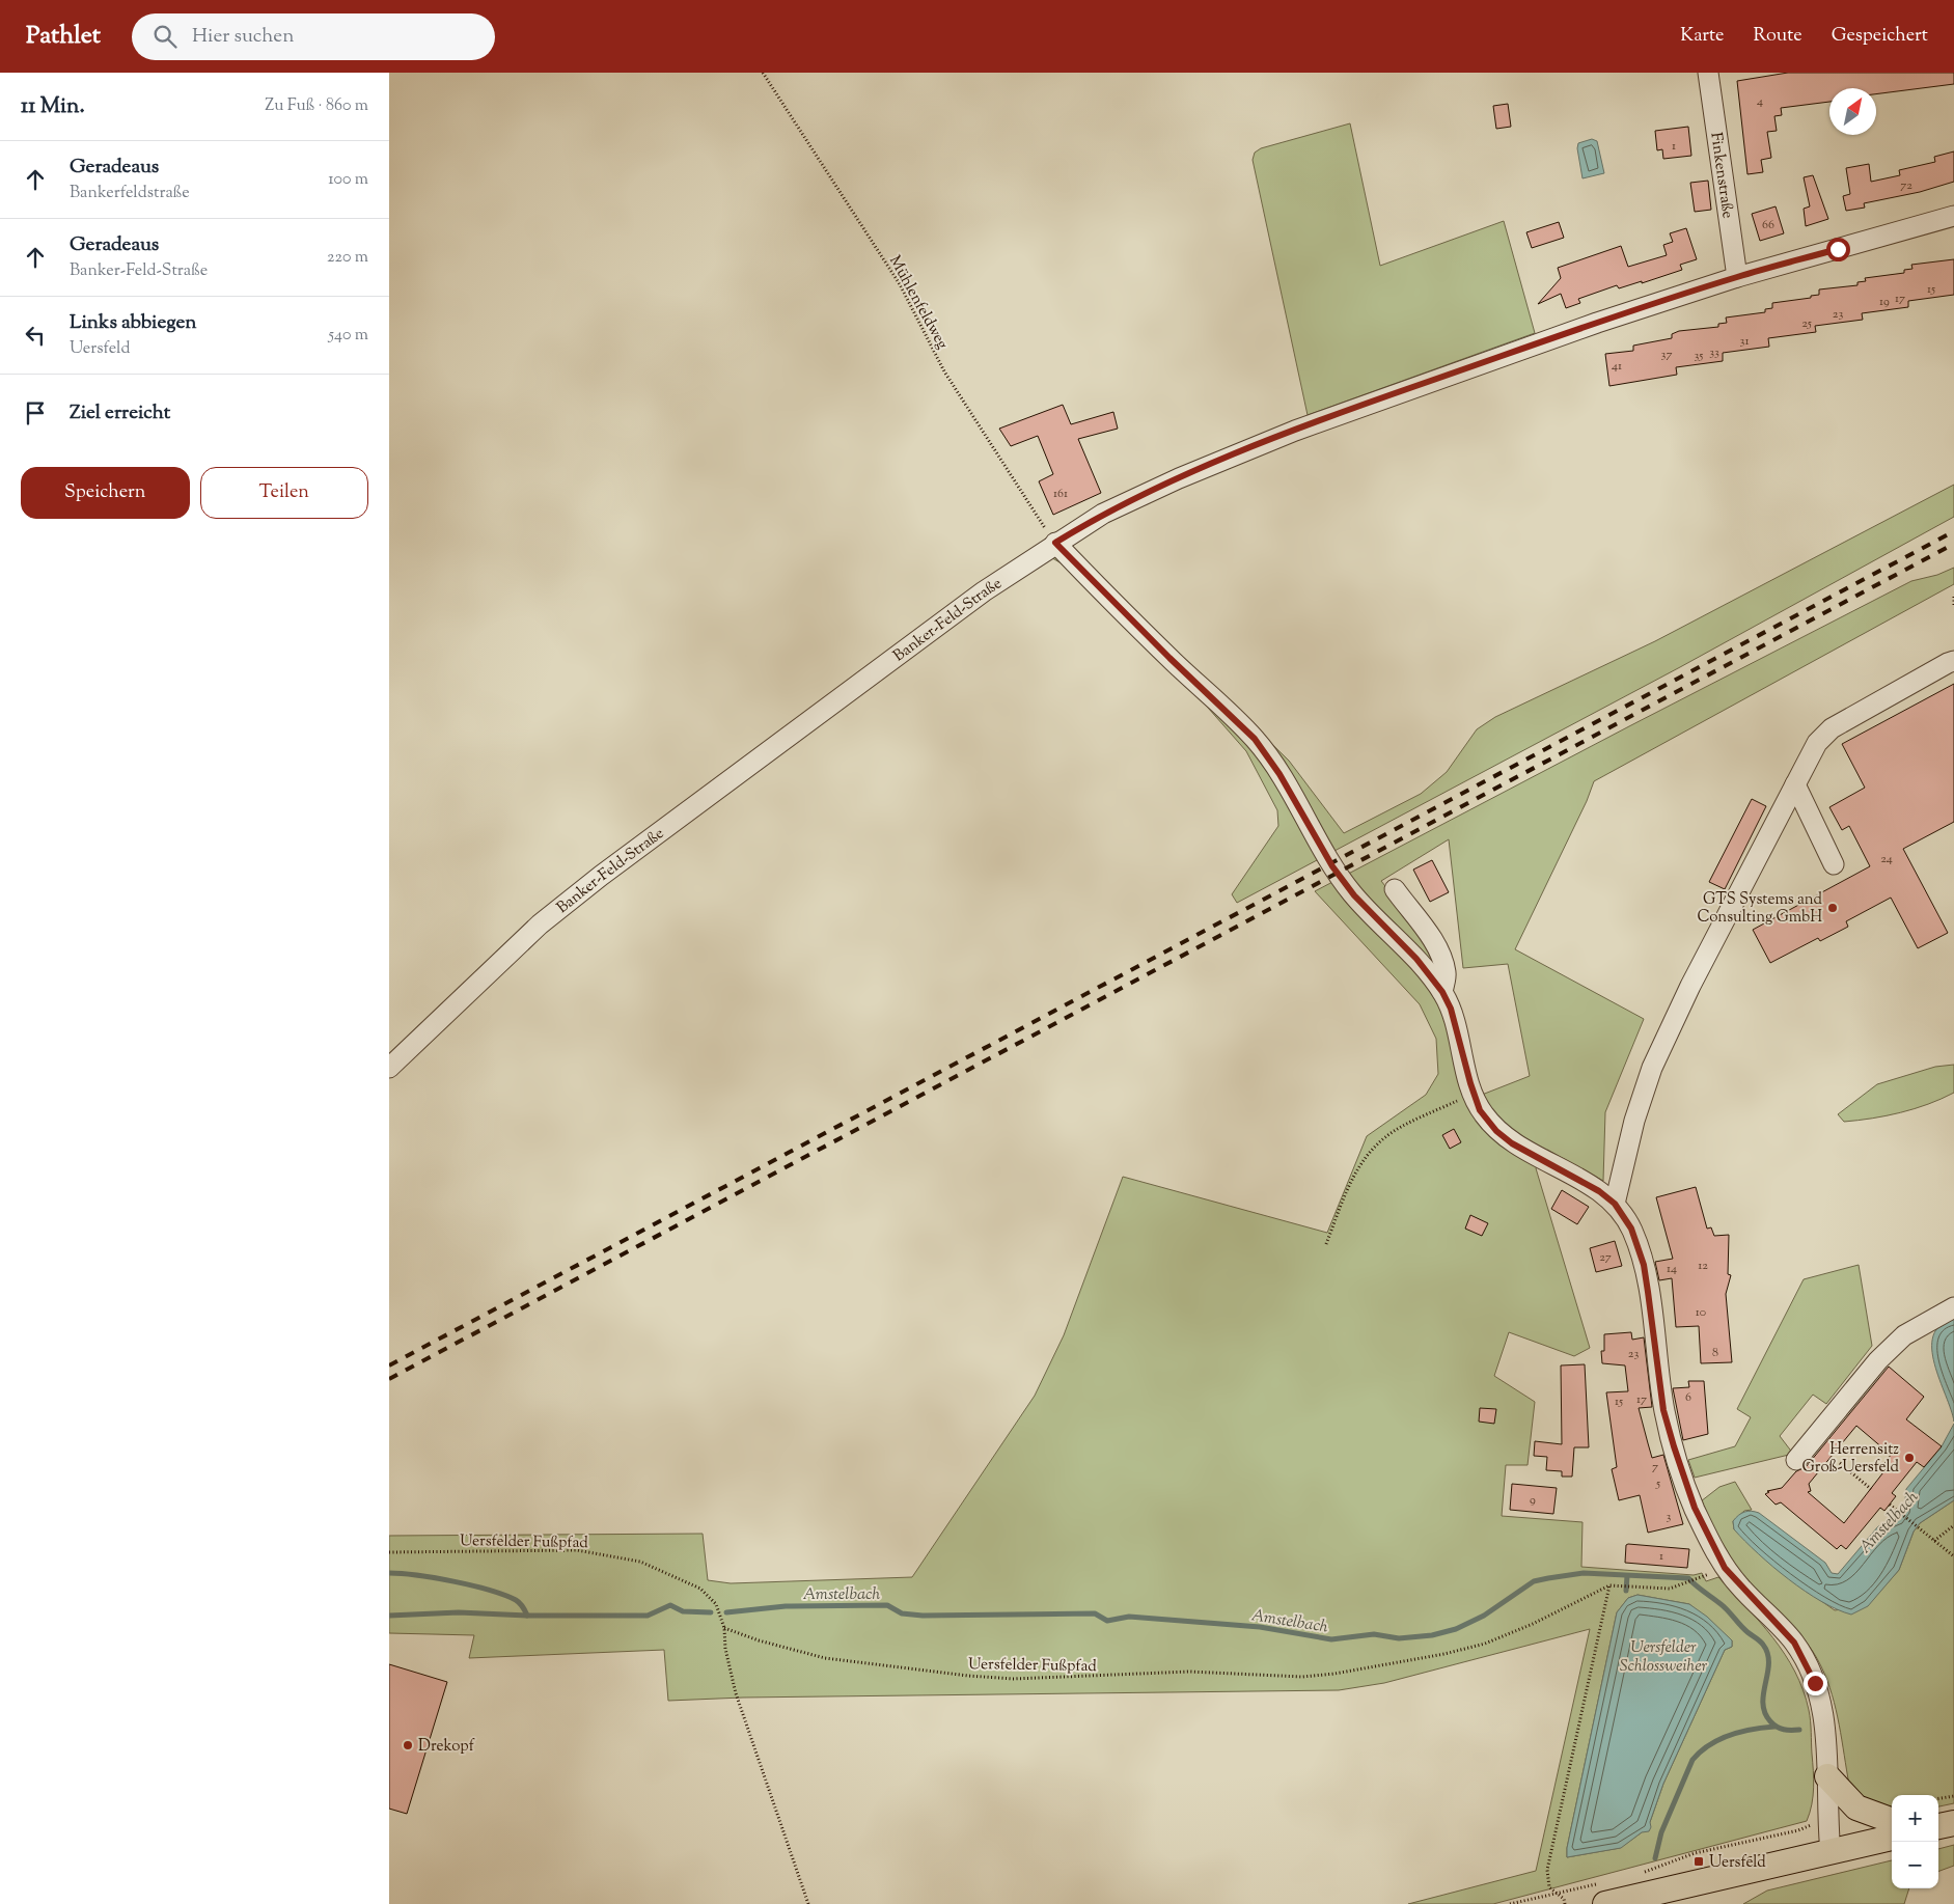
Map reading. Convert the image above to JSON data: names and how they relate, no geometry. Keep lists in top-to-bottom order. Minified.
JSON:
{"streets":{"street":["Finkenstraße","Banker-Feld-Straße"],"path":["Mühlenfeldweg","Uersfelder Fußpfad"]},"crossings":[["Finkenstraße","Banker-Feld-Straße"],["Mühlenfeldweg","Banker-Feld-Straße"]],"water":["Amstelbach","Uersfelder Schlossweiher"],"places":{"other":["GTS Systems and Consulting GmbH","Herrensitz Groß-Uersfeld","Drekopf"],"transit":["Uersfeld"]},"house_numbers":["4","1","72","66","15","17","19","23","25","31","33","37","35","41","161","24","27","12","14","10","8","23","6","17","15","7","5","9","3","1"],"north":"top right","page":{"header":"Pathlet","search":"Hier suchen","nav":["Karte","Route","Gespeichert"],"heading":["11 Min.","Zu Fuß · 860 m"],"list":[["Geradeaus","Bankerfeldstraße","100 m"],["Geradeaus","Banker-Feld-Straße","220 m"],["Links abbiegen","Uersfeld","540 m"],"Ziel erreicht"],"buttons":["Speichern","Teilen"],"map_buttons":["+","−"]}}
